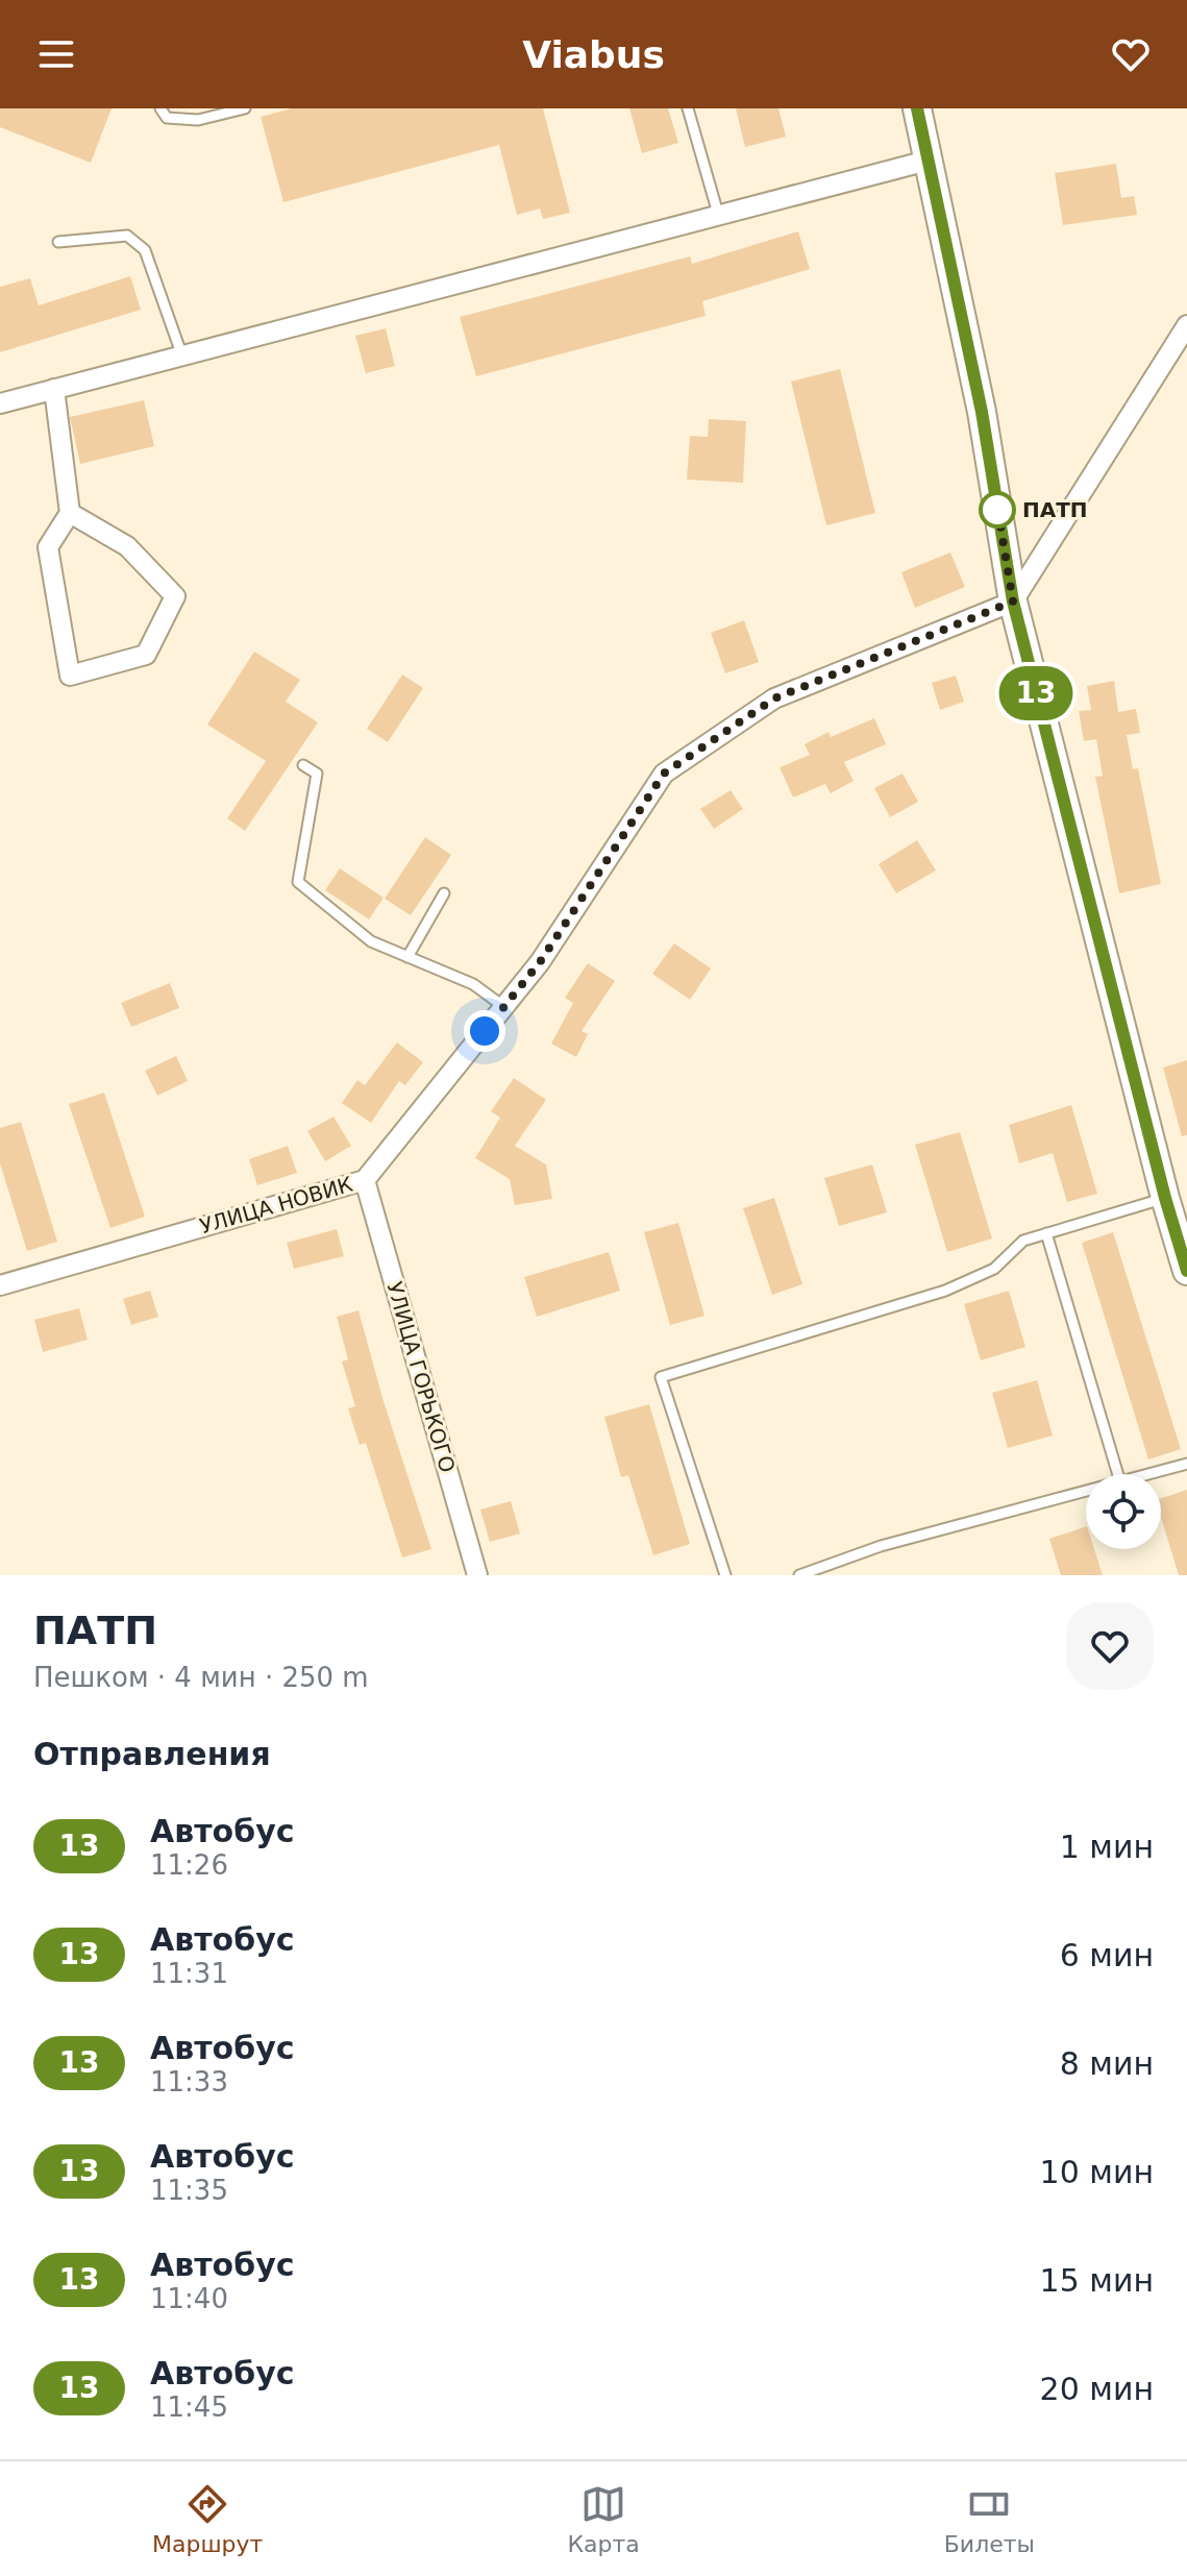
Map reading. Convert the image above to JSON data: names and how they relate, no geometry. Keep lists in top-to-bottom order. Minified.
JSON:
{"streets":{"street":["УЛИЦА НОВИК","УЛИЦА ГОРЬКОГО"]},"crossings":[["УЛИЦА НОВИК","УЛИЦА ГОРЬКОГО"]],"places":["ПАТП"],"lines":["bus line 13"],"page":{"header":"Viabus","on_map":"13","heading":[["ПАТП","Пешком · 4 мин · 250 m"],"Отправления"],"list":[{"mark":"13","name":"Автобус","note":"11:26","value":"1 мин"},{"mark":"13","name":"Автобус","note":"11:31","value":"6 мин"},{"mark":"13","name":"Автобус","note":"11:33","value":"8 мин"},{"mark":"13","name":"Автобус","note":"11:35","value":"10 мин"},{"mark":"13","name":"Автобус","note":"11:40","value":"15 мин"},{"mark":"13","name":"Автобус","note":"11:45","value":"20 мин"}],"tabs":["Маршрут","Карта","Билеты"]}}
